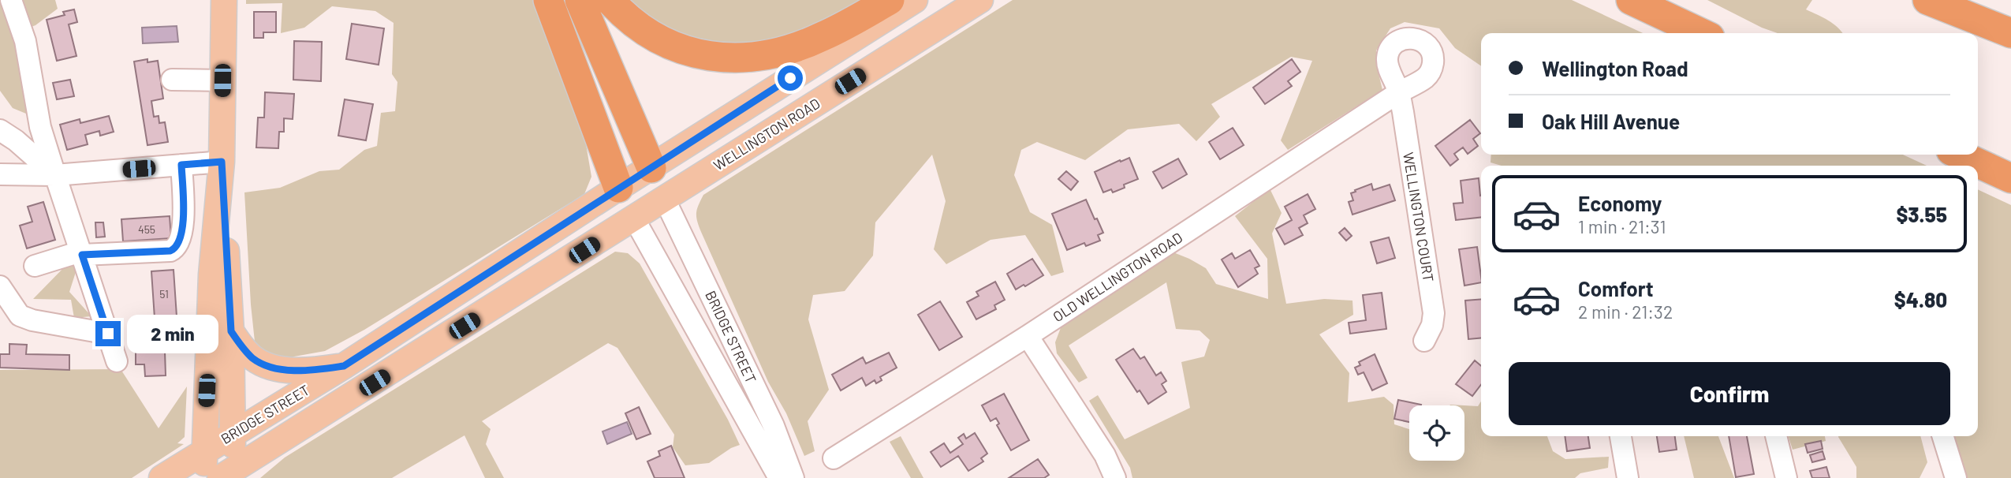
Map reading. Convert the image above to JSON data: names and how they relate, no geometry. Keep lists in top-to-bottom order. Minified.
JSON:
{"streets":{"main road":["WELLINGTON ROAD","BRIDGE STREET"],"street":["WELLINGTON COURT","OLD WELLINGTON ROAD"]},"crossings":[["WELLINGTON ROAD","BRIDGE STREET"],["WELLINGTON COURT","OLD WELLINGTON ROAD"]],"house_numbers":["455","51"],"page":{"banner":["Wellington Road","Oak Hill Avenue"],"list":[{"name":"Economy","note":"1 min · 21:31","value":"$3.55"},{"name":"Comfort","note":"2 min · 21:32","value":"$4.80"}],"bubble":"2 min","buttons":"Confirm"}}
